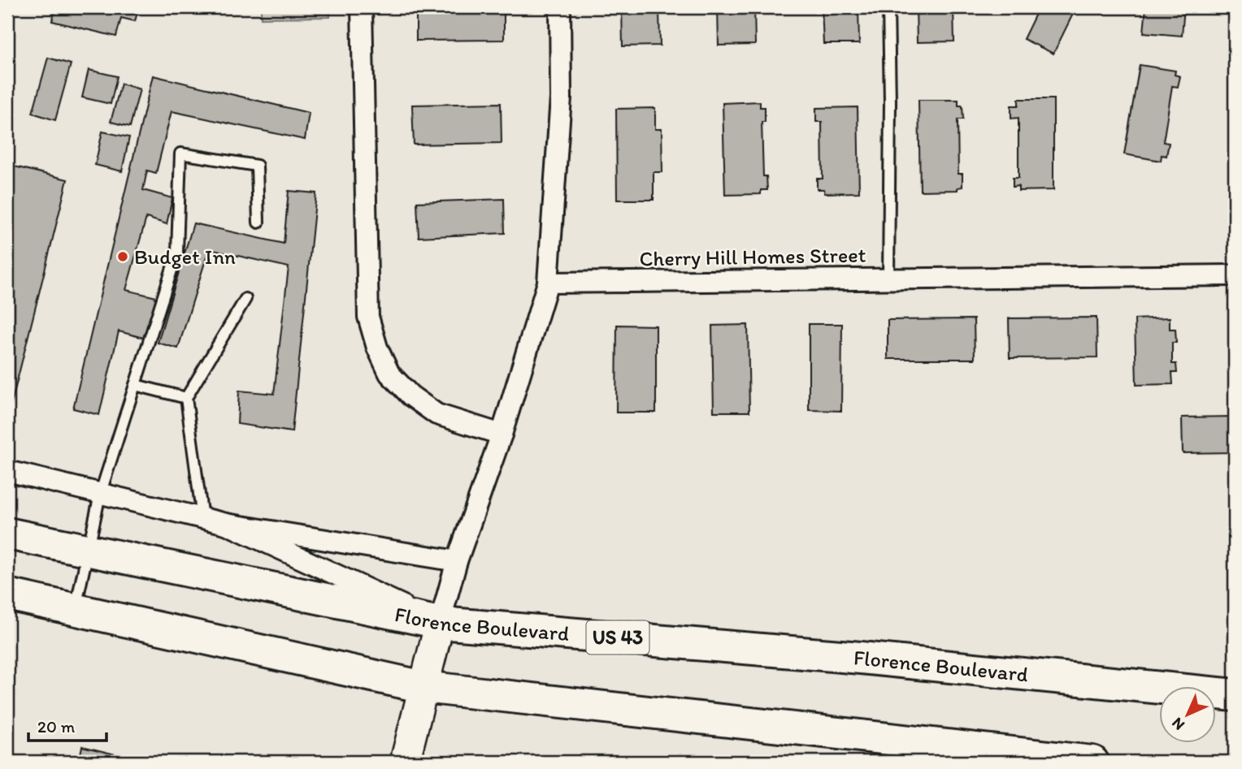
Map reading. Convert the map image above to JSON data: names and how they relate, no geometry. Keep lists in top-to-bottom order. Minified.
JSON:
{"streets":{"highway":["Florence Boulevard","US 43"],"street":["Cherry Hill Homes Street"]},"places":["Budget Inn"],"scale_bar":"20 m","north":"bottom left"}
